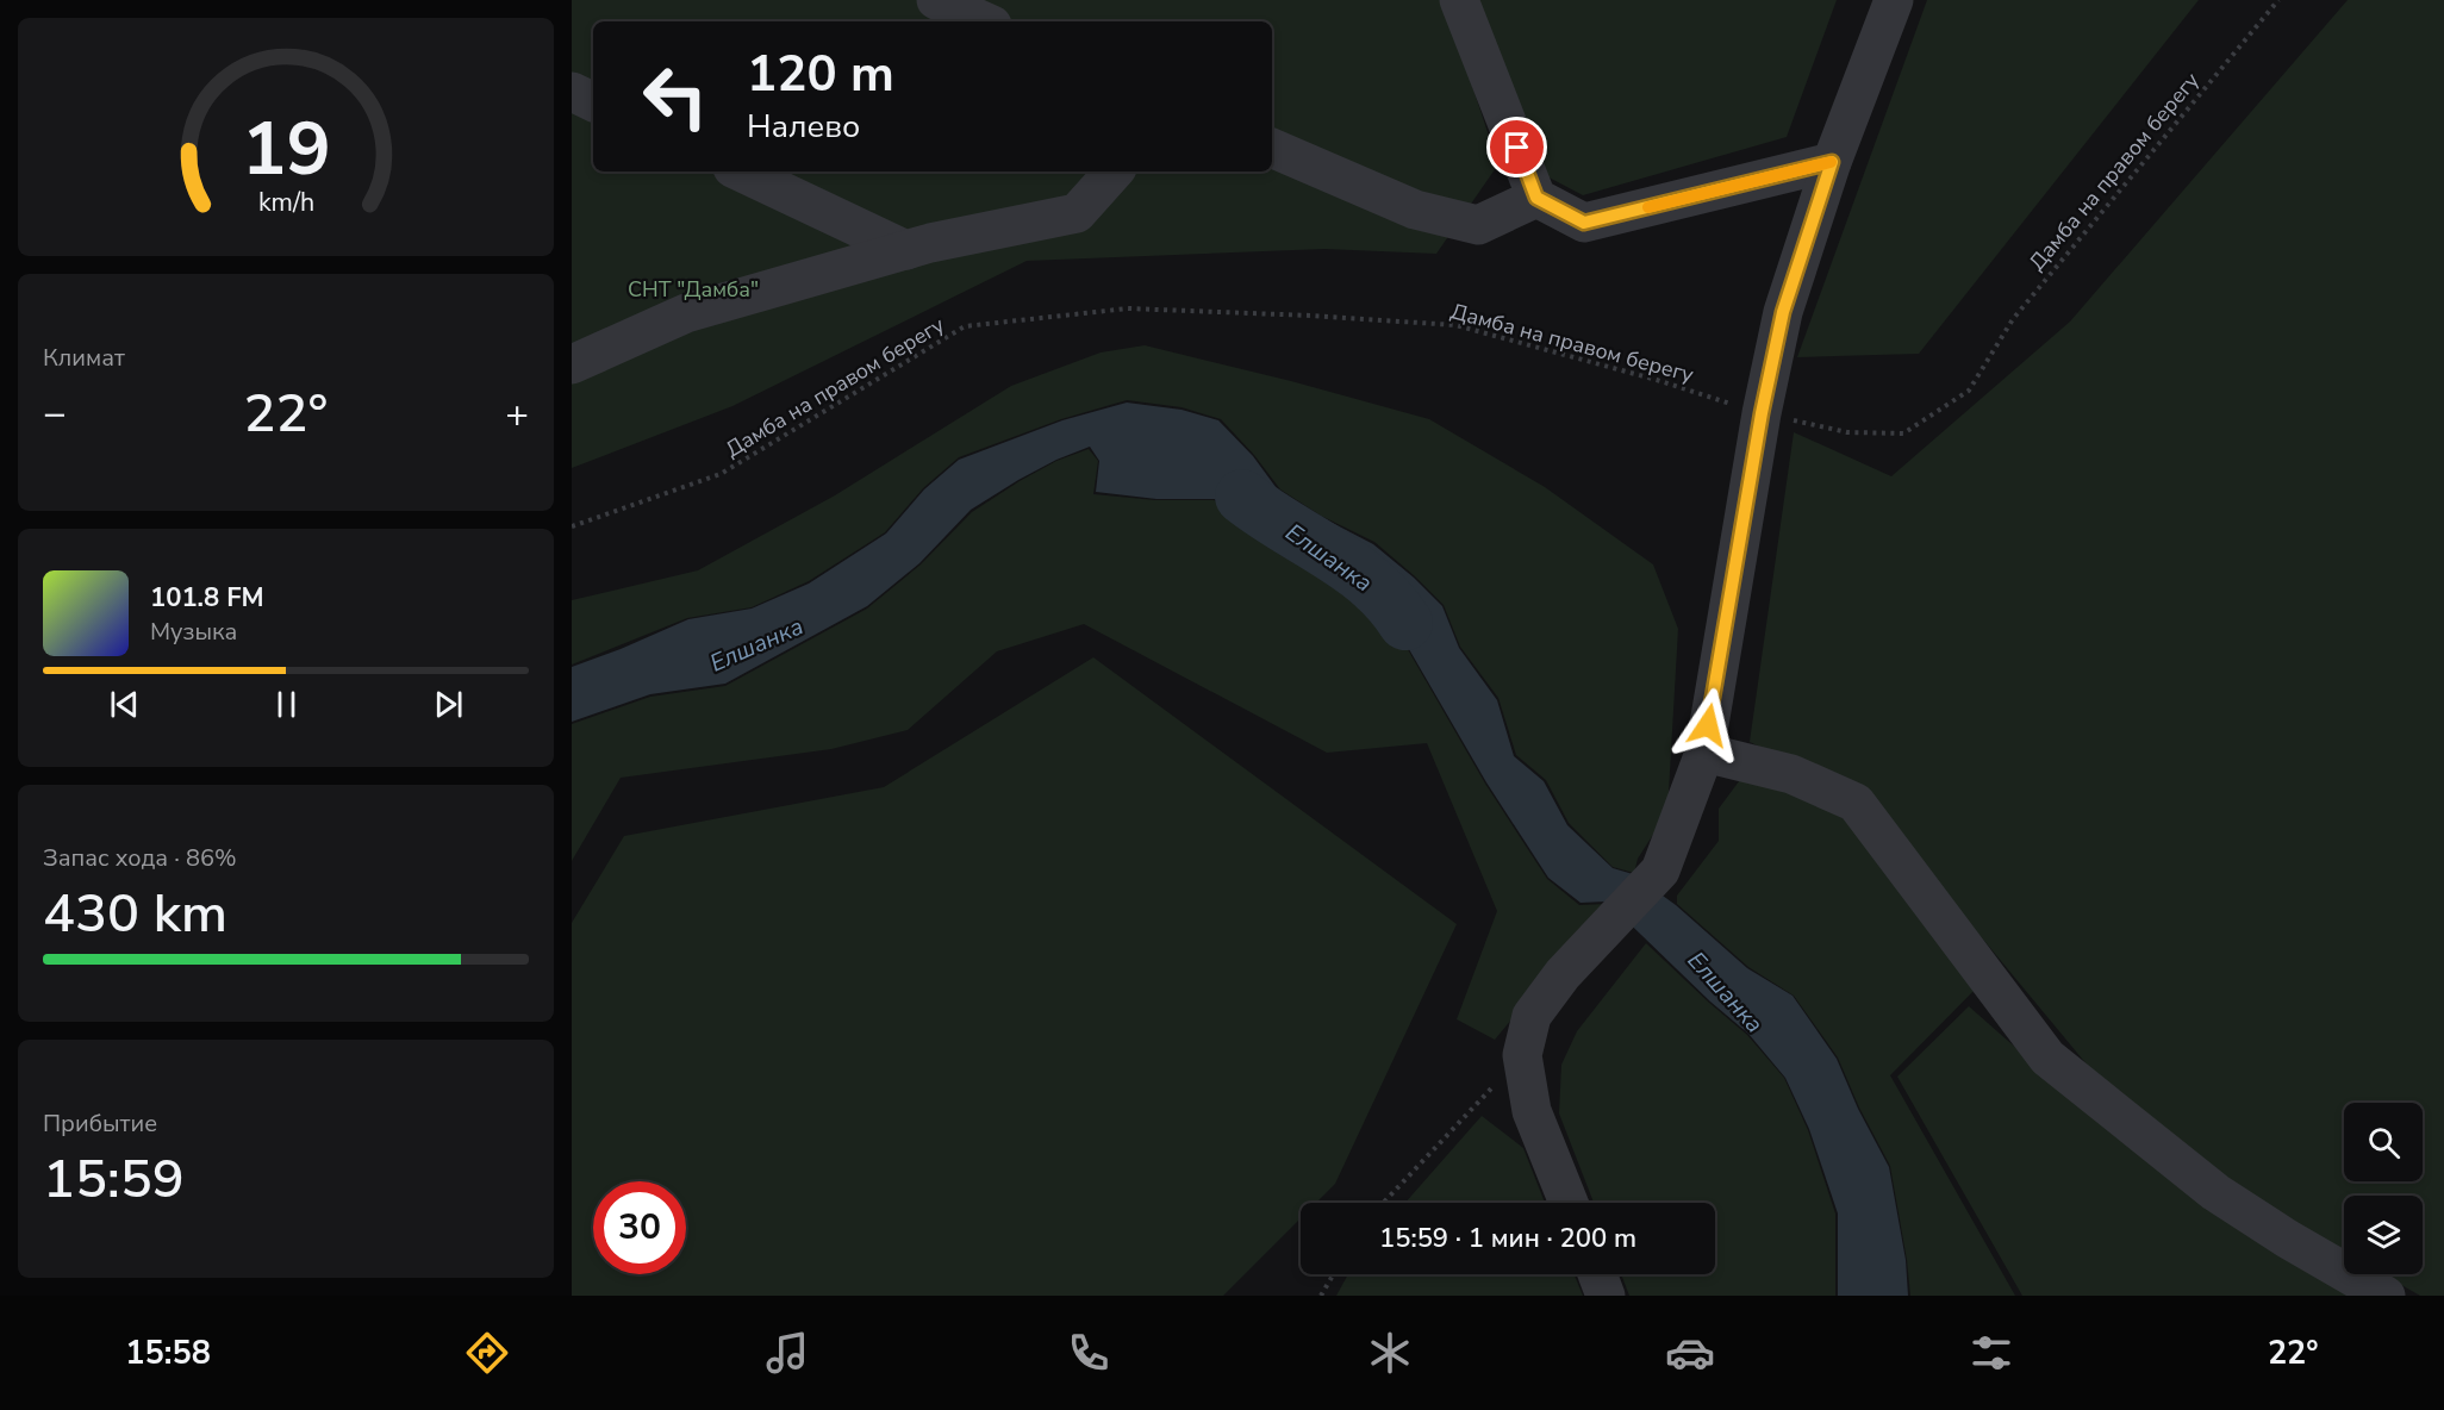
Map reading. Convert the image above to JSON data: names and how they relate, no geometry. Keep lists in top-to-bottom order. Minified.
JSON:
{"streets":{"path":["Дамба на правом берегу"]},"water":["Елшанка"],"parks":["СНТ \"Дамба\""],"page":{"turn":["120 m","Налево"],"tile":["Климат",["Запас хода · 86%","430 km"],["Прибытие","15:59"]],"heat":["−","22°","+"],"song":["101.8 FM","Музыка"],"limit":"30","trip":"15:59 · 1 мин · 200 m","tabs":["15:58","22°"],"gauge":["19","km/h"]}}
